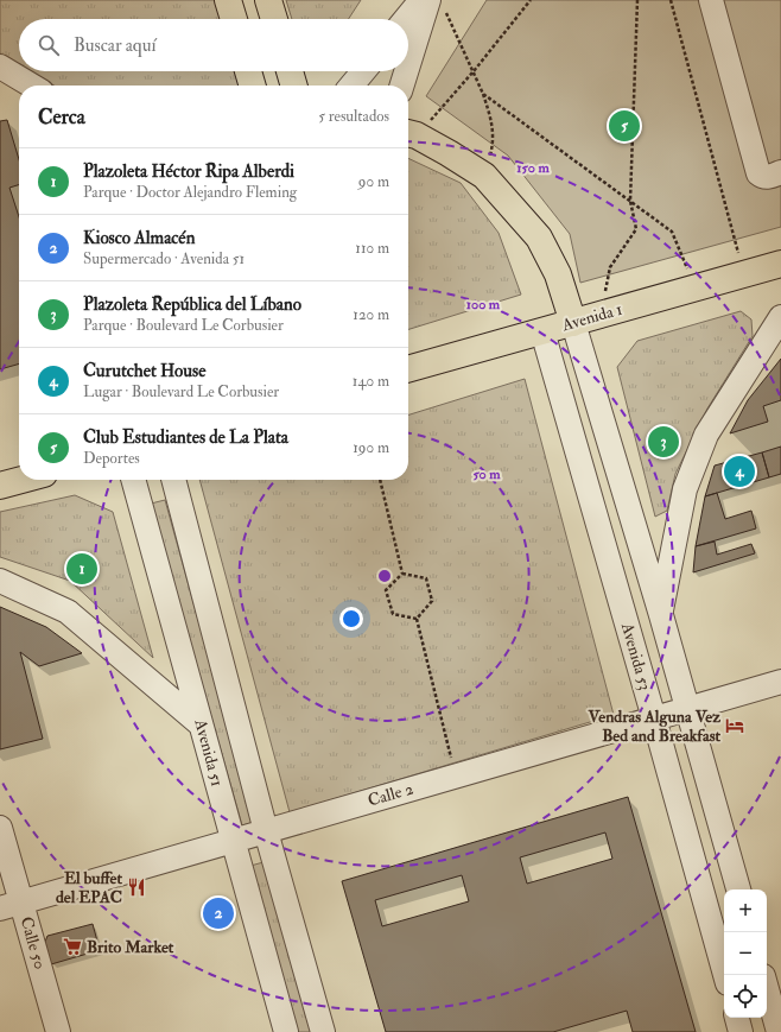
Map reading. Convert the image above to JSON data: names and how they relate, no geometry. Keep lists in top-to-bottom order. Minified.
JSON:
{"streets":{"main road":["Avenida 1"],"street":["Avenida 53","Avenida 51","Calle 2","Calle 50"]},"crossings":[["Avenida 1","Avenida 53"],["Avenida 53","Calle 2"],["Avenida 51","Calle 2"],["Calle 2","Calle 50"]],"places":{"hotel":["Vendras Alguna Vez Bed and Breakfast"],"restaurant":["El buffet del EPAC"],"supermarket":["Brito Market"]},"page":{"search":"Buscar aquí","heading":["Cerca","5 resultados"],"pins":["5","3","4","1","2"],"list":[{"mark":"1","name":"Plazoleta Héctor Ripa Alberdi","note":"Parque · Doctor Alejandro Fleming","value":"90 m"},{"mark":"2","name":"Kiosco Almacén","note":"Supermercado · Avenida 51","value":"110 m"},{"mark":"3","name":"Plazoleta República del Líbano","note":"Parque · Boulevard Le Corbusier","value":"120 m"},{"mark":"4","name":"Curutchet House","note":"Lugar · Boulevard Le Corbusier","value":"140 m"},{"mark":"5","name":"Club Estudiantes de La Plata","note":"Deportes","value":"190 m"}],"map_buttons":["+","−"]},"rings":["150 m","100 m","50 m"]}
